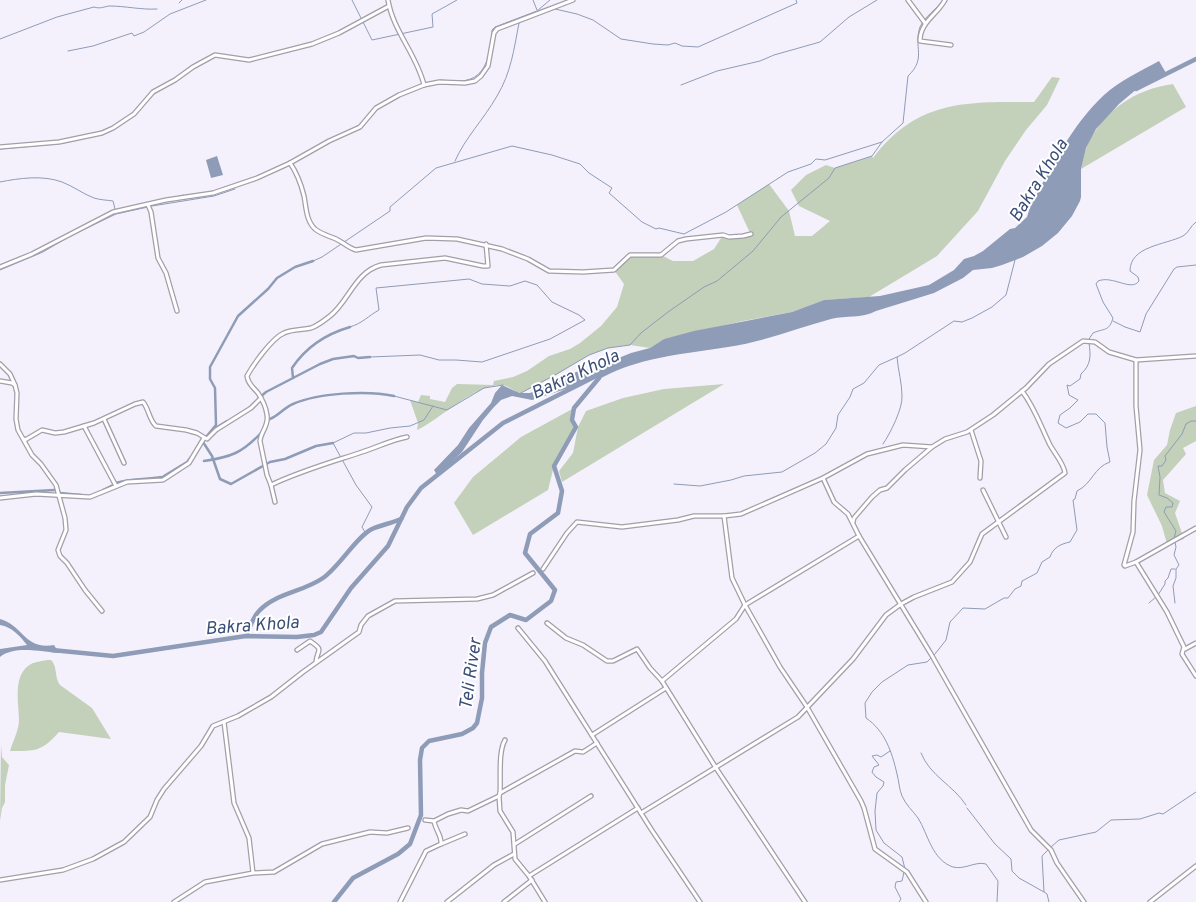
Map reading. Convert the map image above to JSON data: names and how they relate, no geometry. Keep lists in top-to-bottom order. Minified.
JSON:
{"water":["Bakra Khola","Teli River"]}
